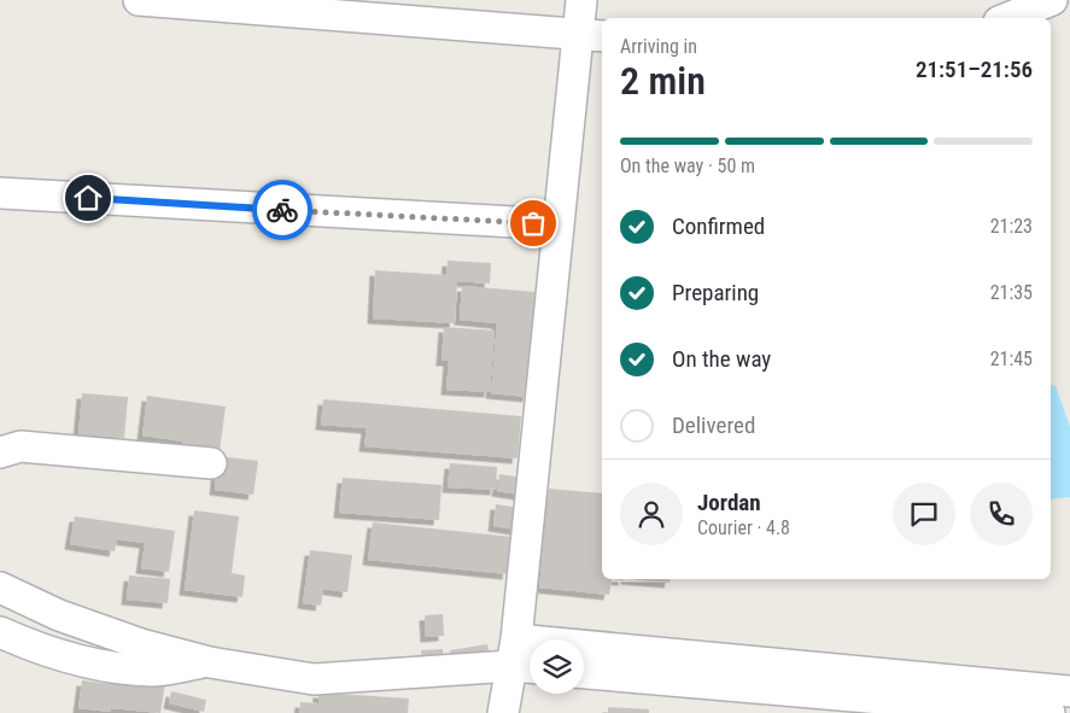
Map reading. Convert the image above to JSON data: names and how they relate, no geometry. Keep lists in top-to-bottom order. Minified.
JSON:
{"page":{"heading":["2 min","Arriving in","21:51–21:56"],"panel":["Jordan","Courier · 4.8"],"bar":"On the way · 50 m","list":[["Confirmed","21:23"],["Preparing","21:35"],["On the way","21:45"],"Delivered"]}}
